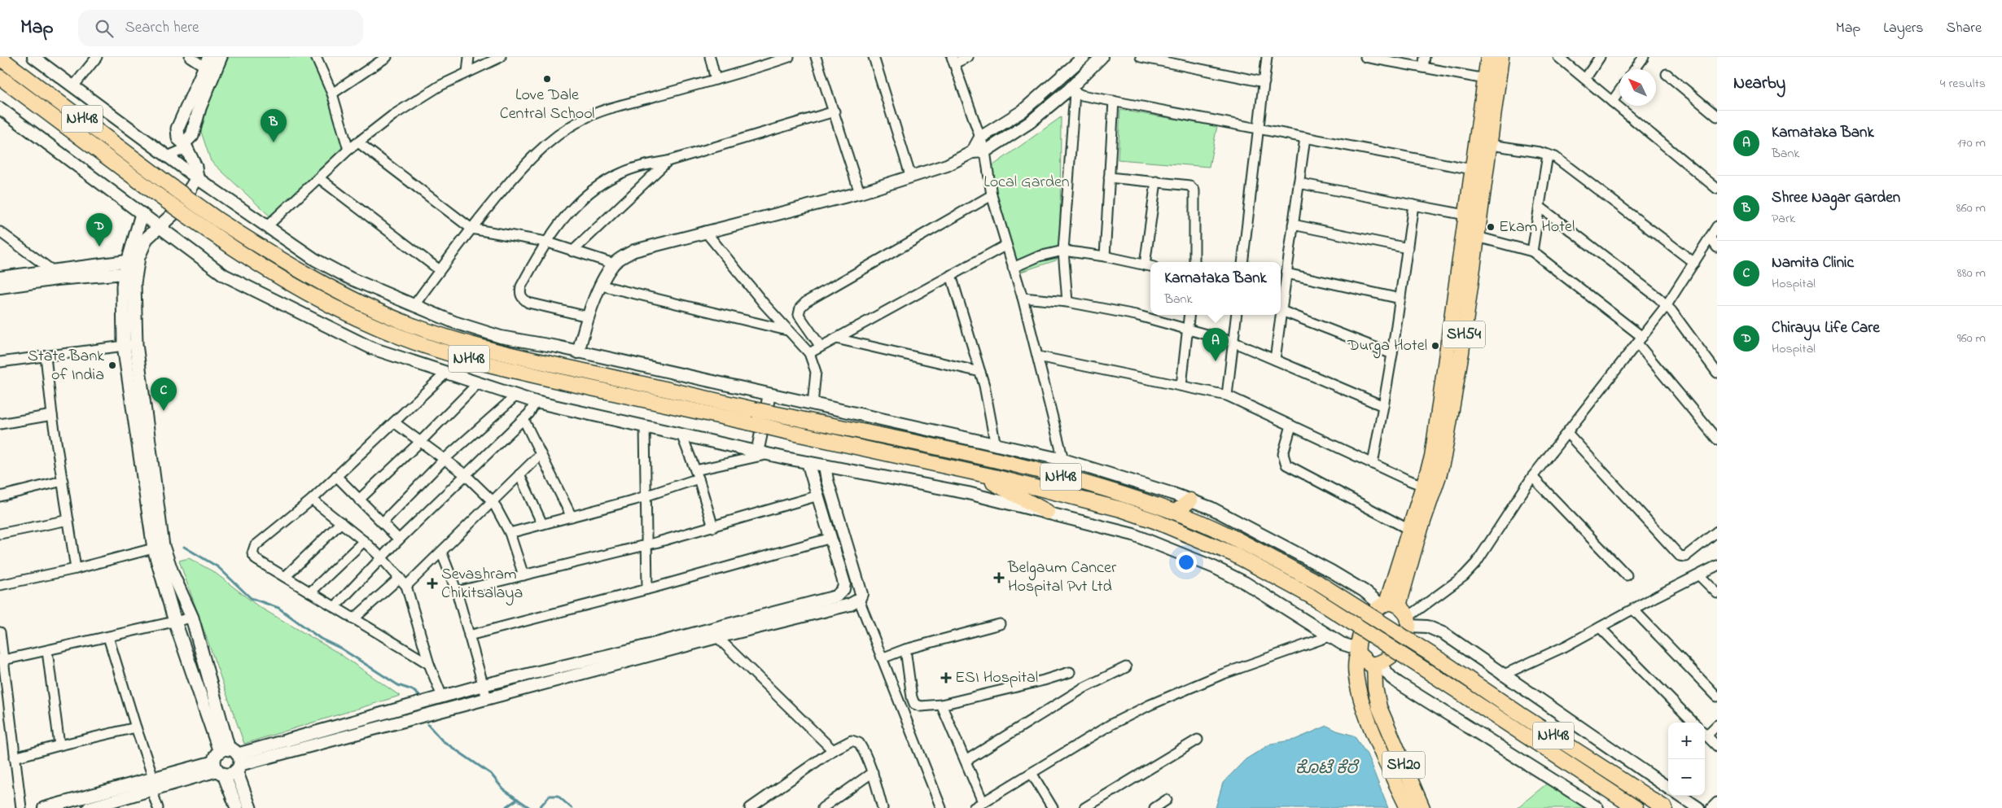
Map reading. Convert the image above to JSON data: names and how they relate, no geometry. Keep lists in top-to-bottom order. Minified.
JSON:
{"streets":{"main road":["NH48","SH54","SH20"]},"crossings":[["SH54","SH20"]],"water":["ಕೊಟೆ ಕೆರೆ"],"parks":["Local Garden"],"places":{"other":["Love Dale Central School","Ekam Hotel","Durga Hotel","State Bank of India"],"health":["Belgaum Cancer Hospital Pvt Ltd","Sevashram Chikitsalaya","ESI Hospital"]},"north":"top left","page":{"header":"Map","search":"Search here","nav":["Map","Layers","Share"],"heading":["Nearby","4 results"],"pins":["B","D","A","C"],"list":[{"mark":"A","name":"Karnataka Bank","note":"Bank","value":"170 m"},{"mark":"B","name":"Shree Nagar Garden","note":"Park","value":"860 m"},{"mark":"C","name":"Namita Clinic","note":"Hospital","value":"880 m"},{"mark":"D","name":"Chirayu Life Care","note":"Hospital","value":"960 m"}],"popup":["Karnataka Bank","Bank"],"map_buttons":["+","−"]}}
